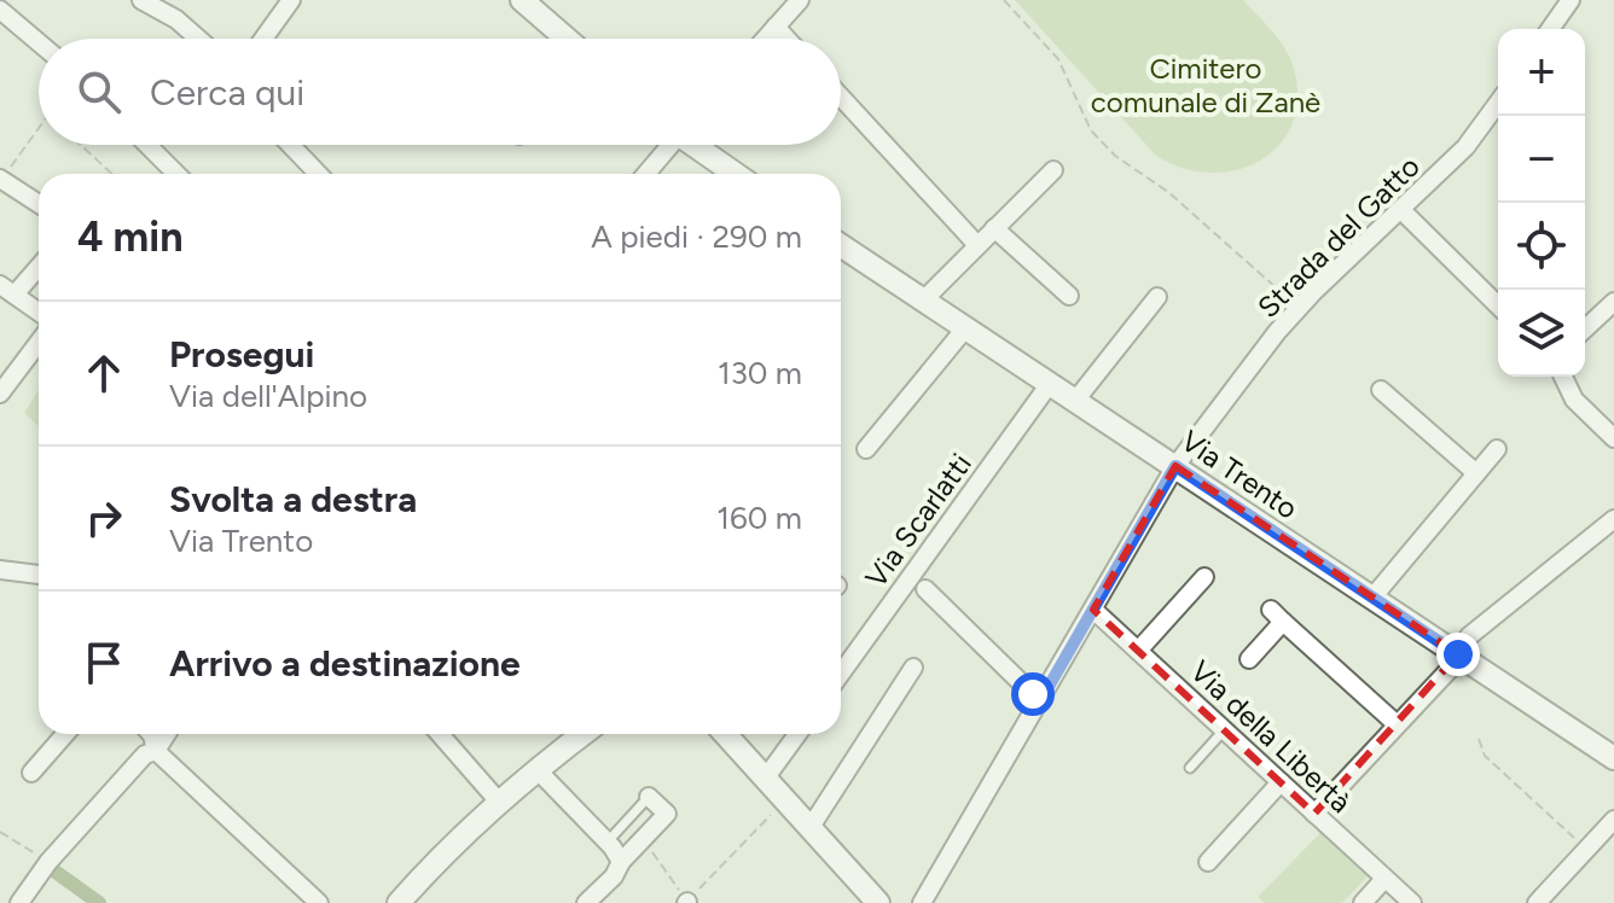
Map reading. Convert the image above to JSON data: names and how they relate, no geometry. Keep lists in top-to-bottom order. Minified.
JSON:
{"streets":{"street":["Strada del Gatto","Via Trento","Via Scarlatti","Via della Libertà"]},"crossings":[["Strada del Gatto","Via Trento"],["Strada del Gatto","Via della Libertà"],["Via Trento","Via Scarlatti"]],"parks":["Cimitero comunale di Zanè"],"page":{"map_buttons":["+","−"],"search":"Cerca qui","heading":["4 min","A piedi · 290 m"],"list":[["Prosegui","Via dell'Alpino","130 m"],["Svolta a destra","Via Trento","160 m"],"Arrivo a destinazione"]}}
